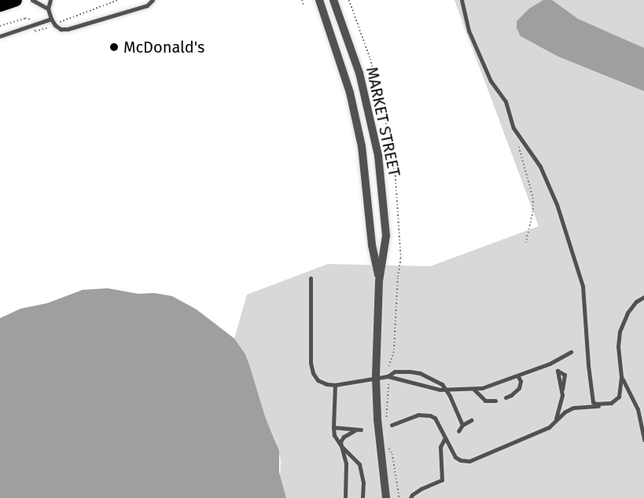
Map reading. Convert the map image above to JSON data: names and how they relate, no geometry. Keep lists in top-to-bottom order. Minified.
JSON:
{"streets":{"street":["MARKET STREET"]},"places":["McDonald's"]}
